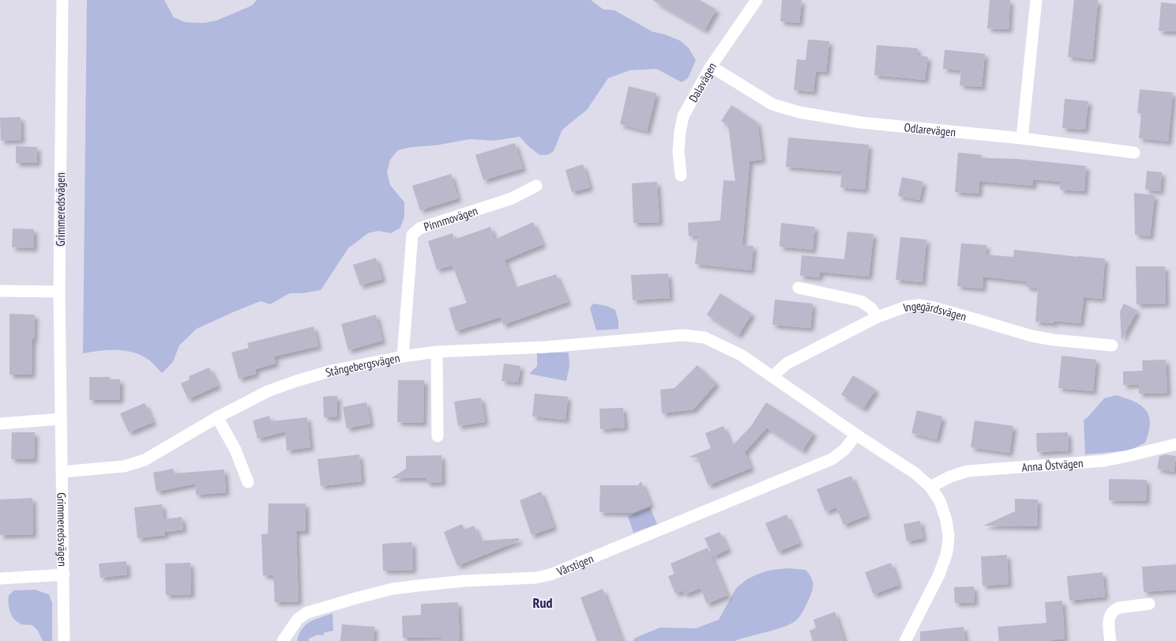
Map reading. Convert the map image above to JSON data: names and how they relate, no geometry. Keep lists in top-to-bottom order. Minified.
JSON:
{"streets":{"street":["Dalavägen","Odlarevägen","Grimmeredsvägen","Pinnmovägen","Ingegärdsvägen","Stångebergsvägen","Anna Östvägen","Vårstigen"]},"crossings":[["Dalavägen","Odlarevägen"],["Grimmeredsvägen","Stångebergsvägen"],["Pinnmovägen","Stångebergsvägen"],["Ingegärdsvägen","Stångebergsvägen"]],"districts":["Rud"]}
